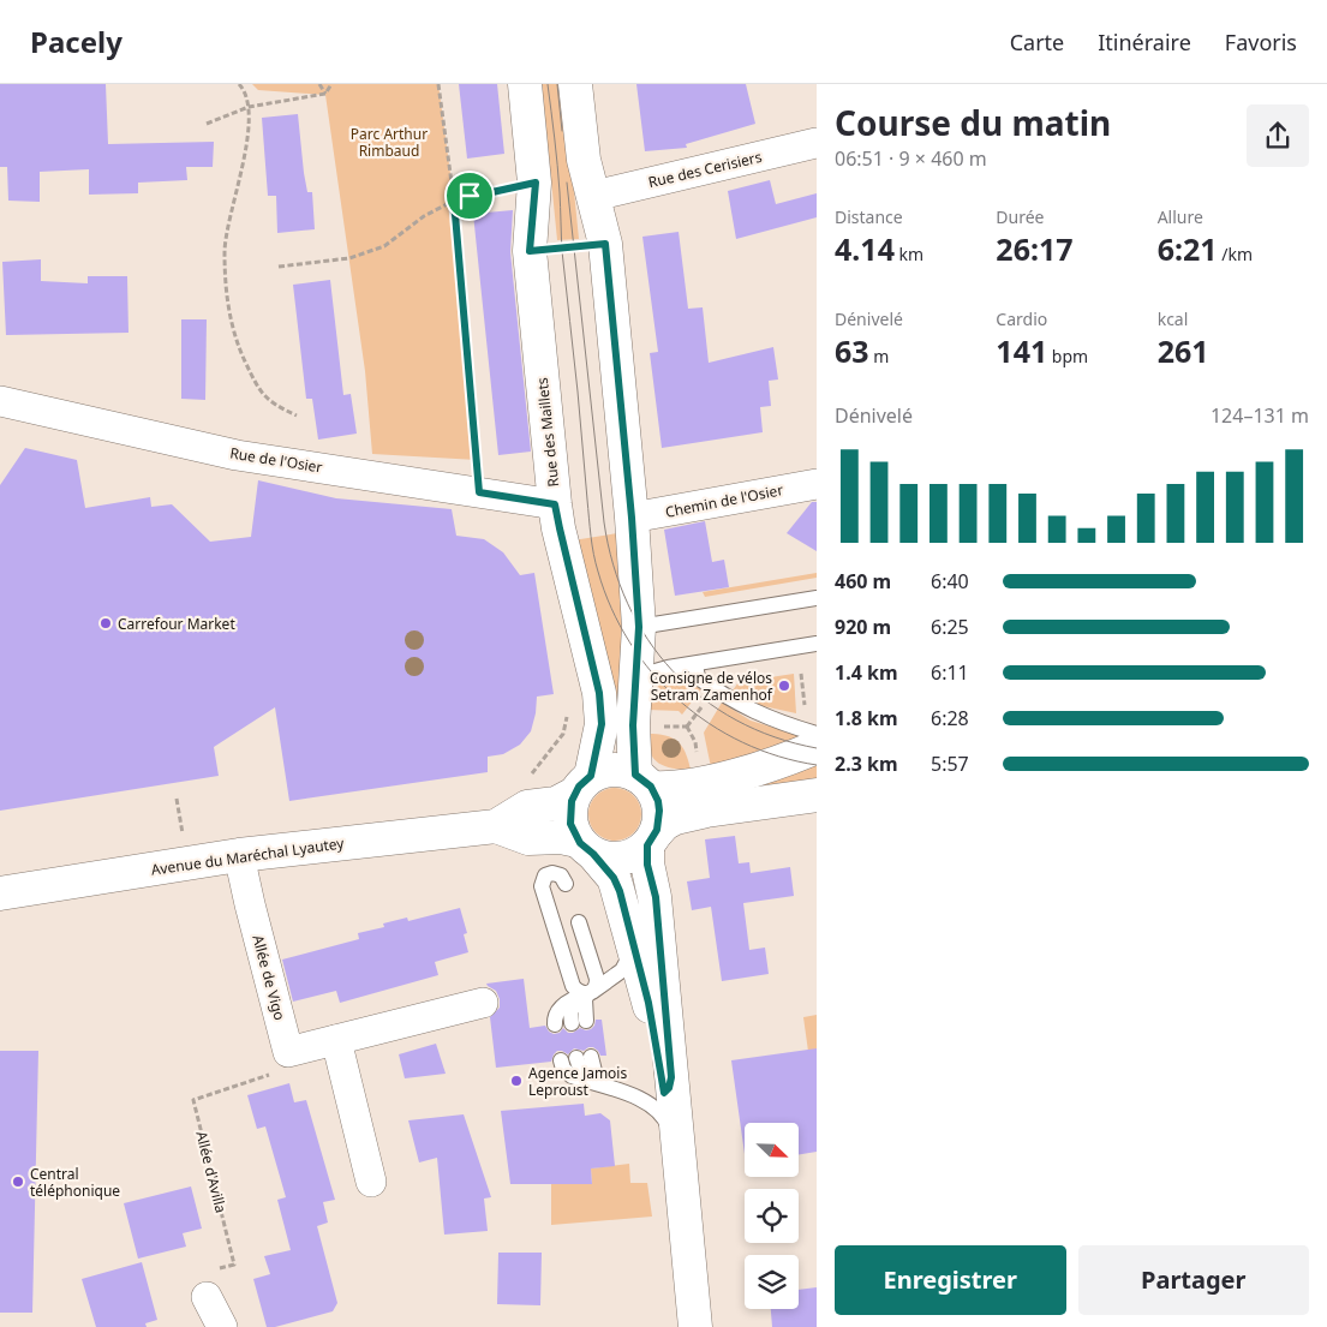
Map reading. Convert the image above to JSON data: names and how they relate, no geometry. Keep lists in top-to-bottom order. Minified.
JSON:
{"streets":{"main road":["Rue des Maillets","Avenue du Maréchal Lyautey"],"street":["Rue des Cerisiers","Rue de l'Osier","Chemin de l'Osier","Allée de Vigo"],"path":["Allée d'Avilla"]},"crossings":[["Rue des Maillets","Rue de l'Osier"],["Rue des Maillets","Avenue du Maréchal Lyautey"],["Avenue du Maréchal Lyautey","Allée de Vigo"],["Allée de Vigo","Allée d'Avilla"]],"parks":["Parc Arthur Rimbaud"],"places":["Carrefour Market","Consigne de vélos Setram Zamenhof","Agence Jamois Leproust","Central téléphonique"],"north":"bottom right","page":{"header":"Pacely","nav":["Carte","Itinéraire","Favoris"],"heading":["Course du matin","06:51 · 9 × 460 m"],"stats":[["Distance","4.14 km"],["Durée","26:17"],["Allure","6:21 /km"],["Dénivelé","63 m"],["Cardio","141 bpm"],["kcal","261"]],"chart":["Dénivelé","124–131 m"],"list":[{"name":"460 m","note":"6:40"},{"name":"920 m","note":"6:25"},{"name":"1.4 km","note":"6:11"},{"name":"1.8 km","note":"6:28"},{"name":"2.3 km","note":"5:57"}],"buttons":["Enregistrer","Partager"]}}
